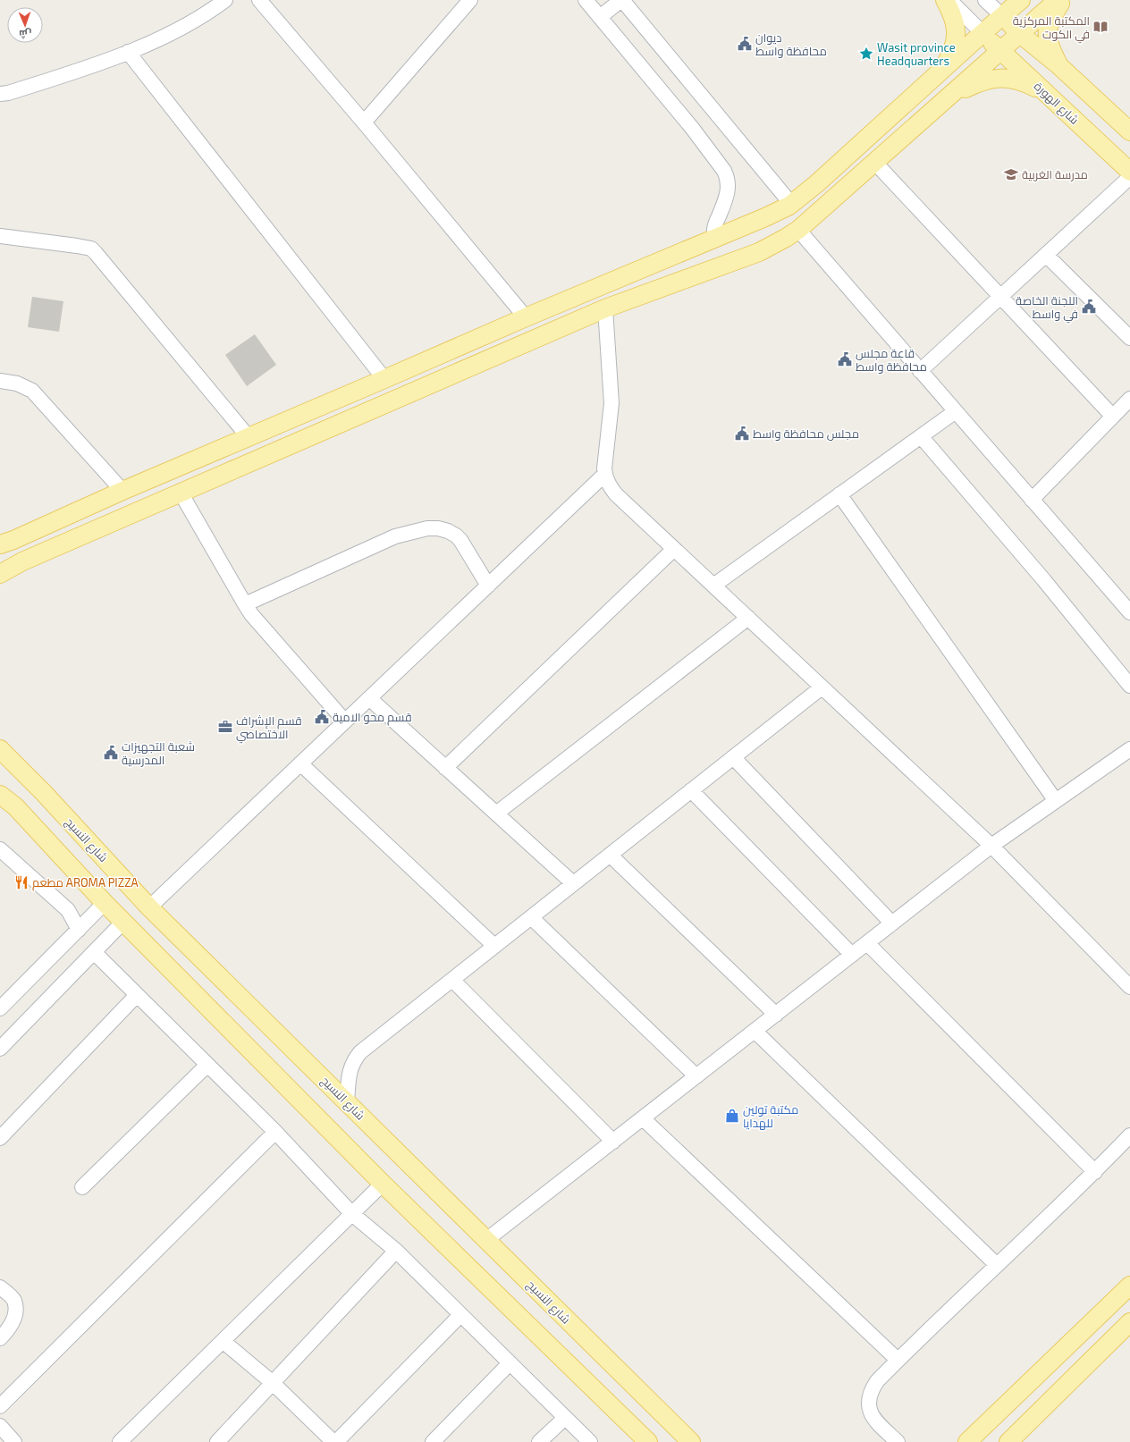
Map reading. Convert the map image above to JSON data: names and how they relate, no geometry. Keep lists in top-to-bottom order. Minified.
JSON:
{"streets":{"main road":["شارع الهورة","شارع النسيج"]},"places":{"library":["المكتبة المركزية في الكوت"],"public building":["ديوان محافظة واسط","اللجنة الخاصة في واسط","قاعة مجلس محافظة واسط","مجلس محافظة واسط","قسم محو الامية","شعبة التجهيزات المدرسية"],"place":["Wasit province Headquarters"],"school or university":["مدرسة الغربية"],"office":["قسم الإشراف الاختصاصي"],"restaurant":["مطعم AROMA PIZZA"],"shop":["مكتبة تولين للهدايا"]},"north":"bottom"}
